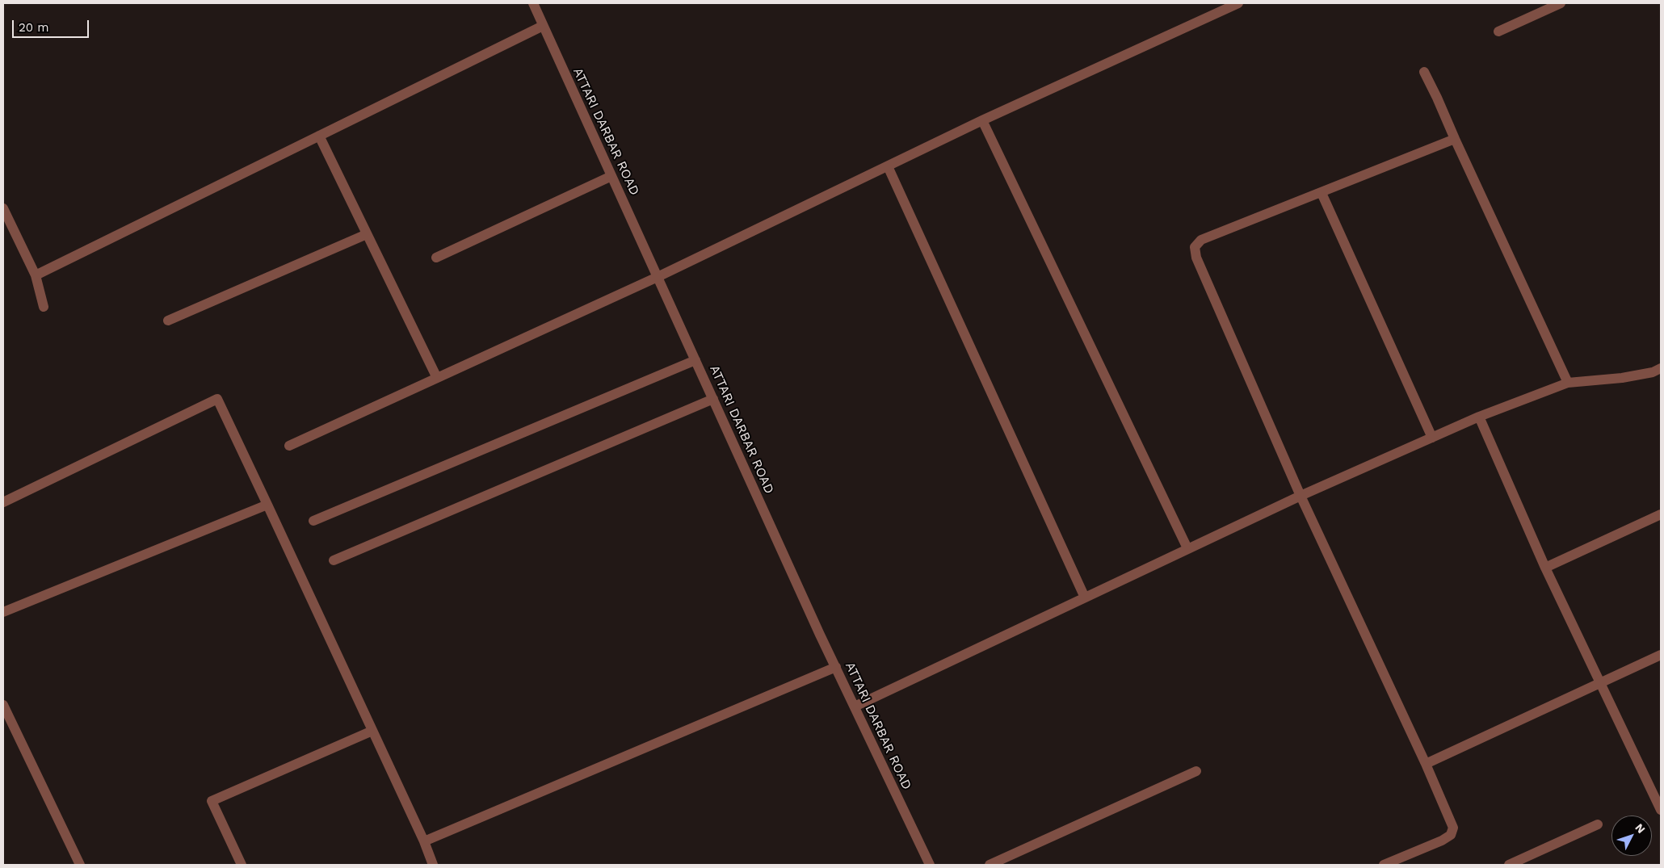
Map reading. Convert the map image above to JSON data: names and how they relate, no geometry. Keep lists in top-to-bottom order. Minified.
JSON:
{"streets":{"street":["ATTARI DARBAR ROAD"]},"scale_bar":"20 m","north":"top right"}
